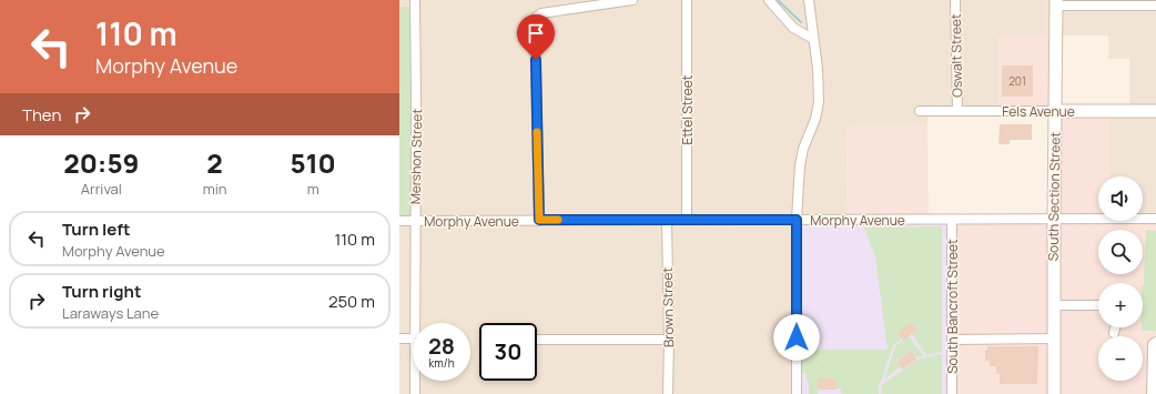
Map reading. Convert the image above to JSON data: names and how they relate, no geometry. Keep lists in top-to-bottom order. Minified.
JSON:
{"streets":{"street":["Oswalt Street","Ettel Street","Fels Avenue","Mershon Street","South Section Street","Morphy Avenue","South Bancroft Street","Brown Street"]},"crossings":[["Oswalt Street","Fels Avenue"],["Ettel Street","Morphy Avenue"],["Fels Avenue","South Section Street"],["Mershon Street","Morphy Avenue"],["South Section Street","Morphy Avenue"],["Morphy Avenue","South Bancroft Street"],["Morphy Avenue","Brown Street"]],"house_numbers":["201"],"page":{"turn":["110 m","Morphy Avenue"],"then":"Then","eta":["20:59","Arrival","2","min","510","m"],"map_buttons":["+","−"],"list":[{"name":"Turn left","note":"Morphy Avenue","value":"110 m"},{"name":"Turn right","note":"Laraways Lane","value":"250 m"}],"speed":"28 km/h","limit":"30"}}
